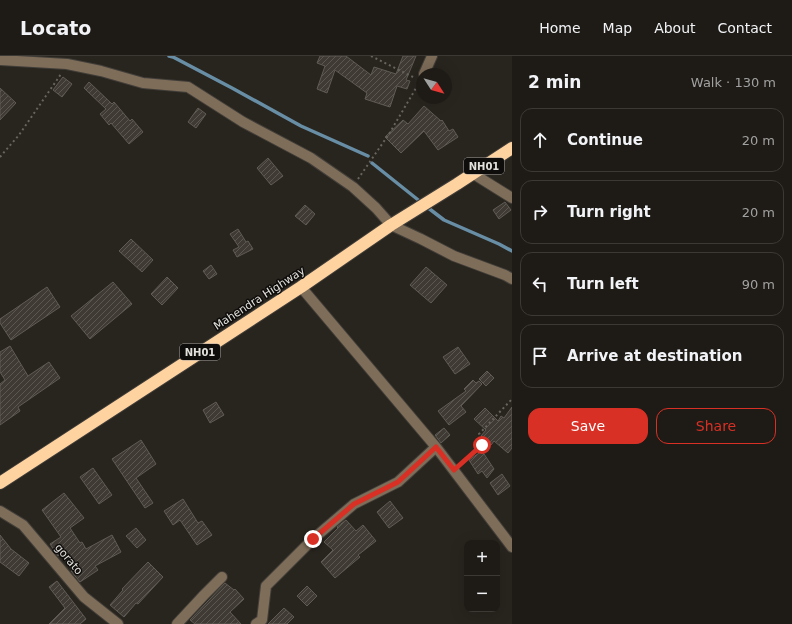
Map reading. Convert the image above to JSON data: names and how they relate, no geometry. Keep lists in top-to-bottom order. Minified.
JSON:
{"streets":{"highway":["NH01","Mahendra Highway"],"street":["gorato"]},"north":"bottom right","page":{"header":"Locato","nav":["Home","Map","About","Contact"],"heading":["2 min","Walk · 130 m"],"list":[["Continue","20 m"],["Turn right","20 m"],["Turn left","90 m"],"Arrive at destination"],"buttons":["Save","Share"],"map_buttons":["+","−"]}}
